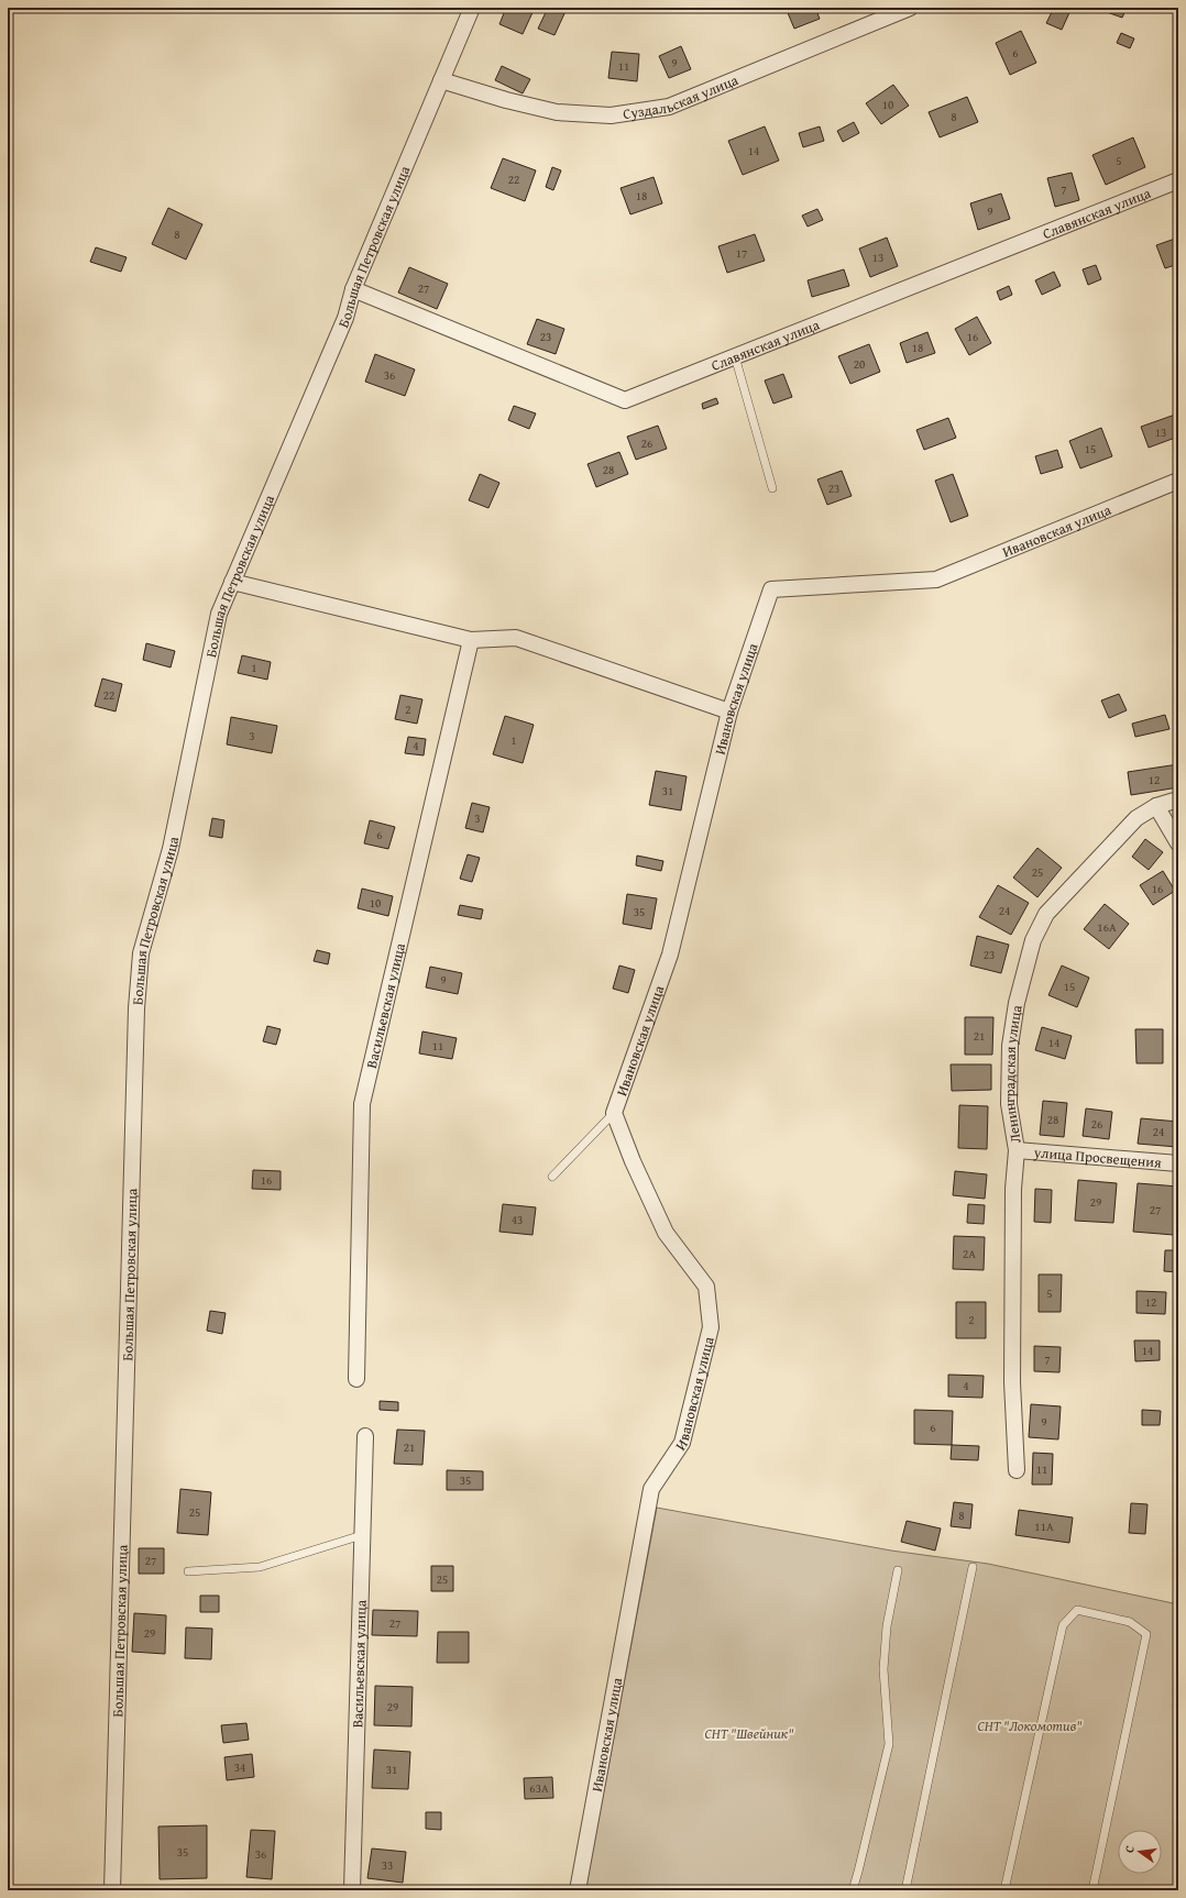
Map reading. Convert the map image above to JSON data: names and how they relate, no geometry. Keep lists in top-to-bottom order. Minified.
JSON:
{"streets":{"street":["Суздальская улица","Славянская улица","Большая Петровская улица","Ивановская улица","Васильевская улица","Ленинградская улица","улица Просвещения"]},"crossings":[["Суздальская улица","Большая Петровская улица"],["Славянская улица","Большая Петровская улица"],["Ленинградская улица","улица Просвещения"]],"parks":["СНТ \"Локомотив\"","СНТ \"Швейник\""],"house_numbers":["6","9","11","10","8","14","5","22","7","18","9","8","17","13","27","23","16","18","20","36","13","26","15","28","23","1","22","2","3","1","4","12","31","3","6","25","16","10","24","35","16А","23","9","15","21","14","11","28","26","24","16","29","27","43","2А","5","12","2","14","7","4","9","6","21","11","35","25","8","11А","27","25","27","29","29","34","31","63А","35","36","33"],"north":"left"}
